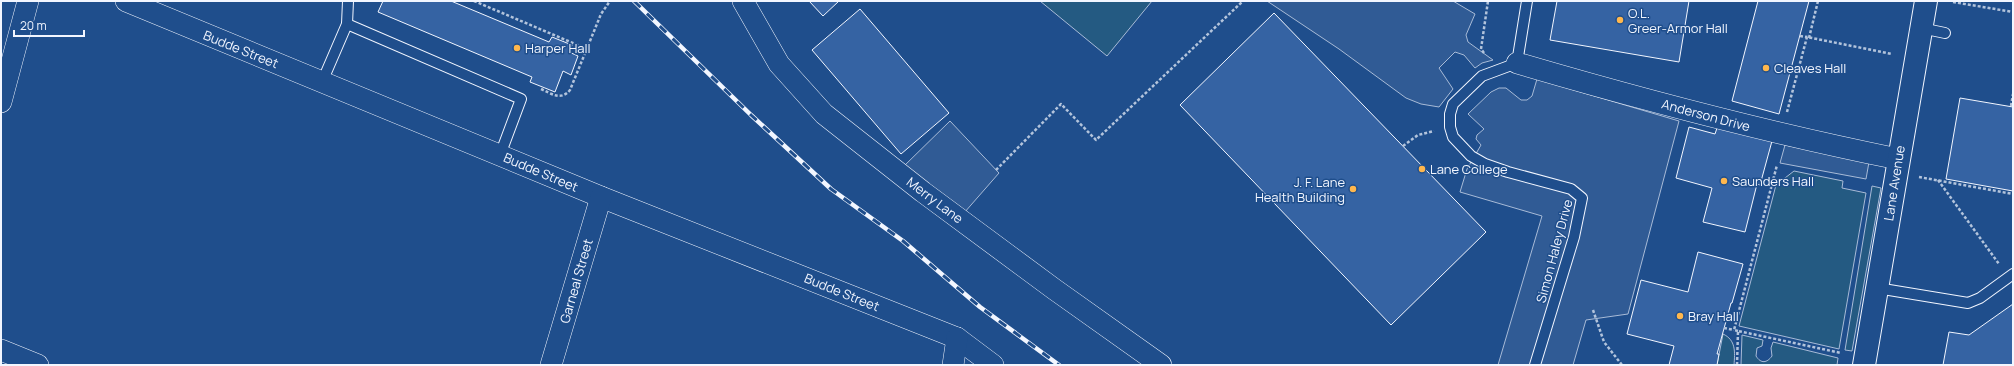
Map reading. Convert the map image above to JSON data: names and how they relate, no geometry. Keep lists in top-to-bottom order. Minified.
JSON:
{"streets":{"street":["Budde Street","Anderson Drive","Lane Avenue","Merry Lane","Garneal Street"],"lane":["Simon Haley Drive"]},"crossings":[["Budde Street","Garneal Street"],["Anderson Drive","Lane Avenue"]],"places":["O.L. Greer-Armor Hall","Harper Hall","Cleaves Hall","Lane College","Saunders Hall","J. F. Lane Health Building","Bray Hall"],"scale_bar":"20 m"}
